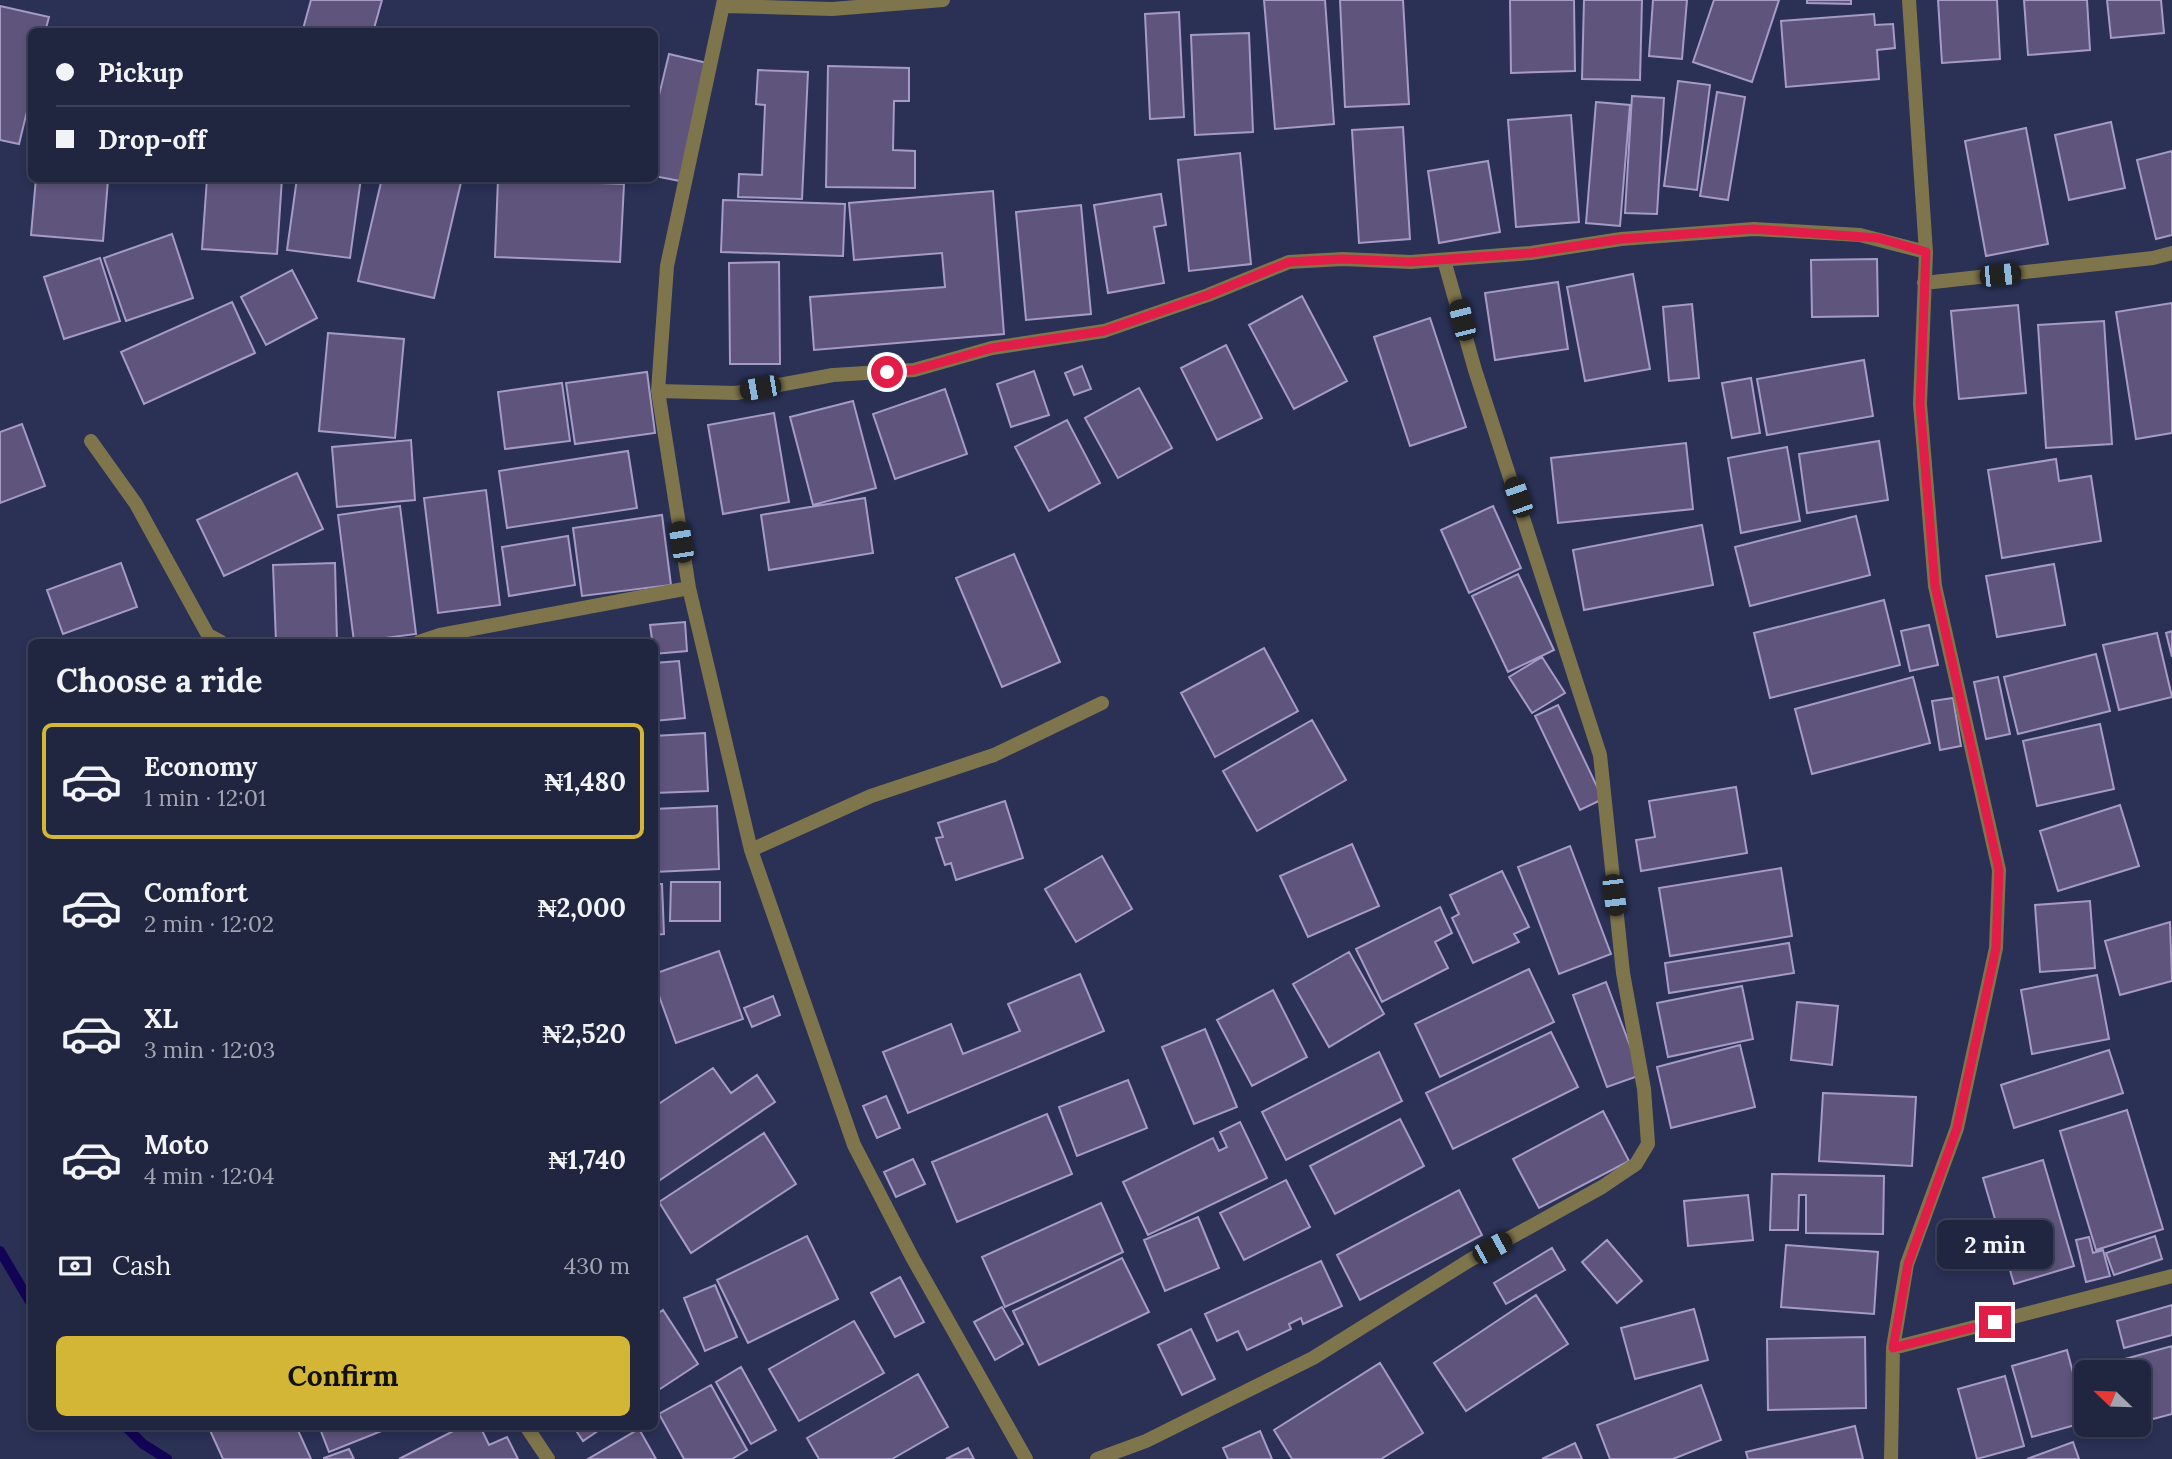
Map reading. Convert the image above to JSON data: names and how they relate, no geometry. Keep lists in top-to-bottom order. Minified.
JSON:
{"north":"top left","page":{"banner":["Pickup","Drop-off"],"heading":"Choose a ride","list":[{"name":"Economy","note":"1 min · 12:01","value":"₦1,480"},{"name":"Comfort","note":"2 min · 12:02","value":"₦2,000"},{"name":"XL","note":"3 min · 12:03","value":"₦2,520"},{"name":"Moto","note":"4 min · 12:04","value":"₦1,740"}],"bubble":"2 min","pay":["Cash","430 m"],"buttons":"Confirm"}}
